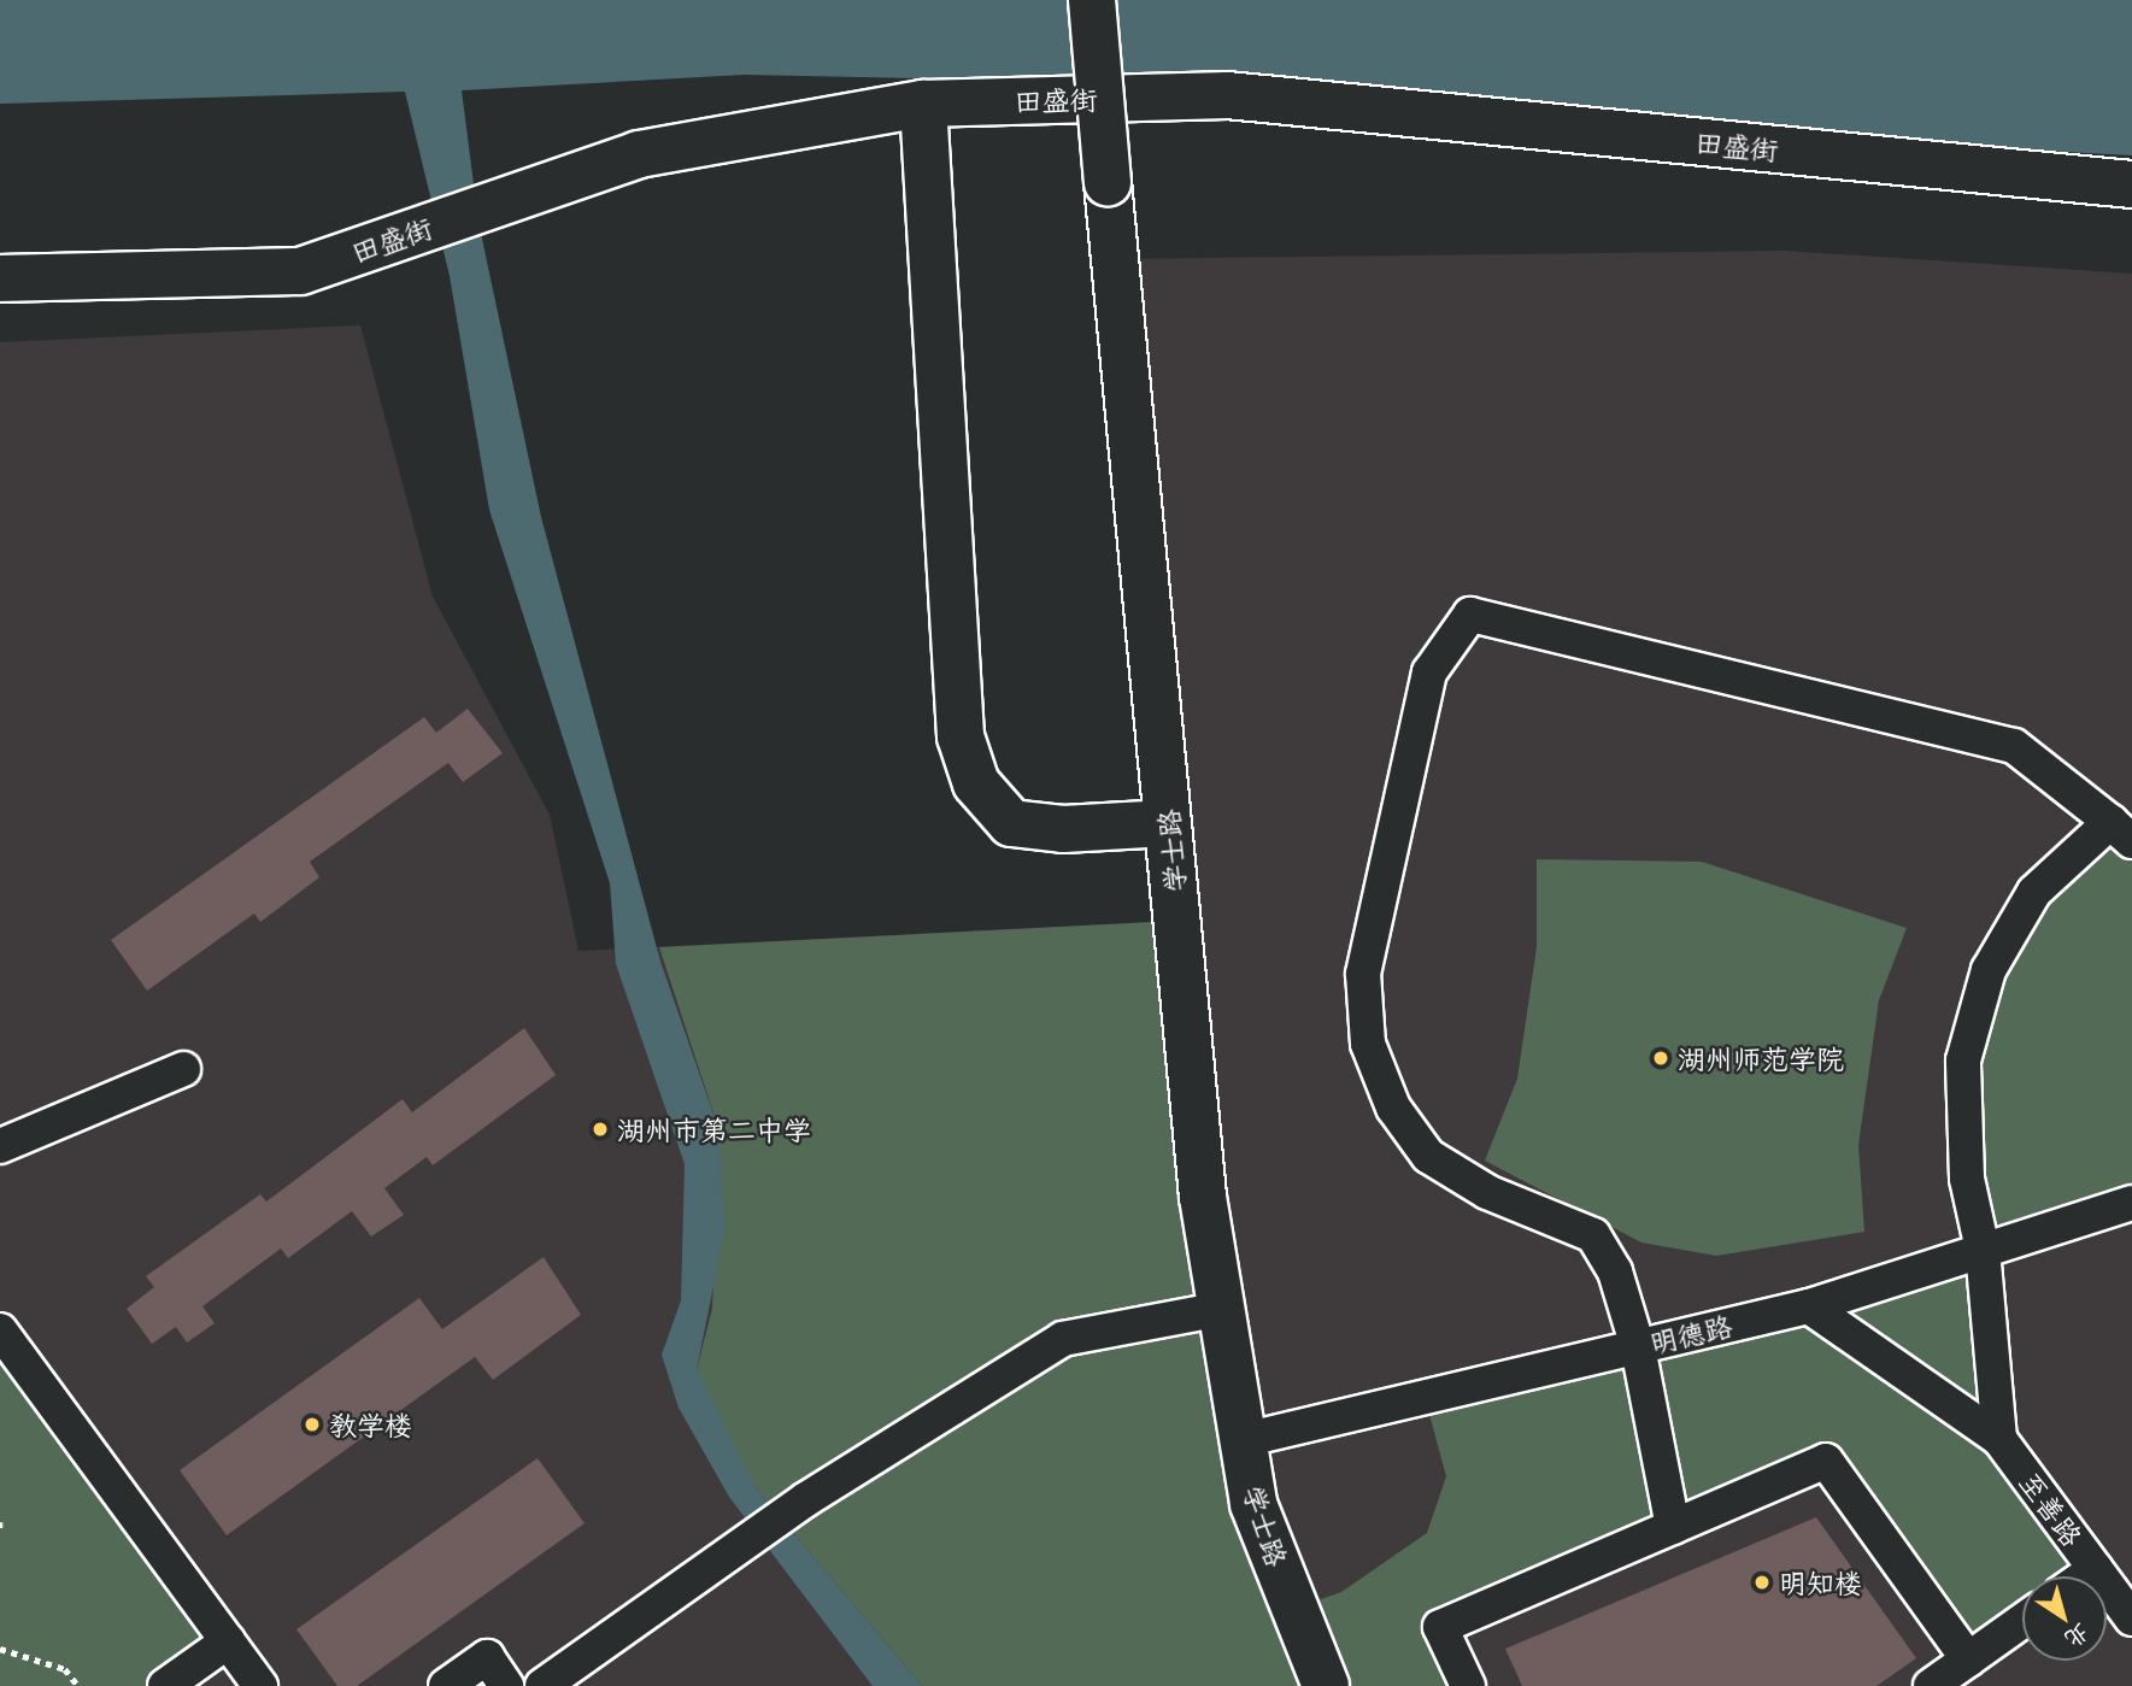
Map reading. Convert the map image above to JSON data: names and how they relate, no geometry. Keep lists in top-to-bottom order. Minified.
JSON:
{"streets":{"street":["田盛街","学士路","明德路","至善路"]},"crossings":[["学士路","明德路"]],"places":["湖州师范学院","湖州市第二中学","教学楼","明知楼"],"north":"bottom right"}
